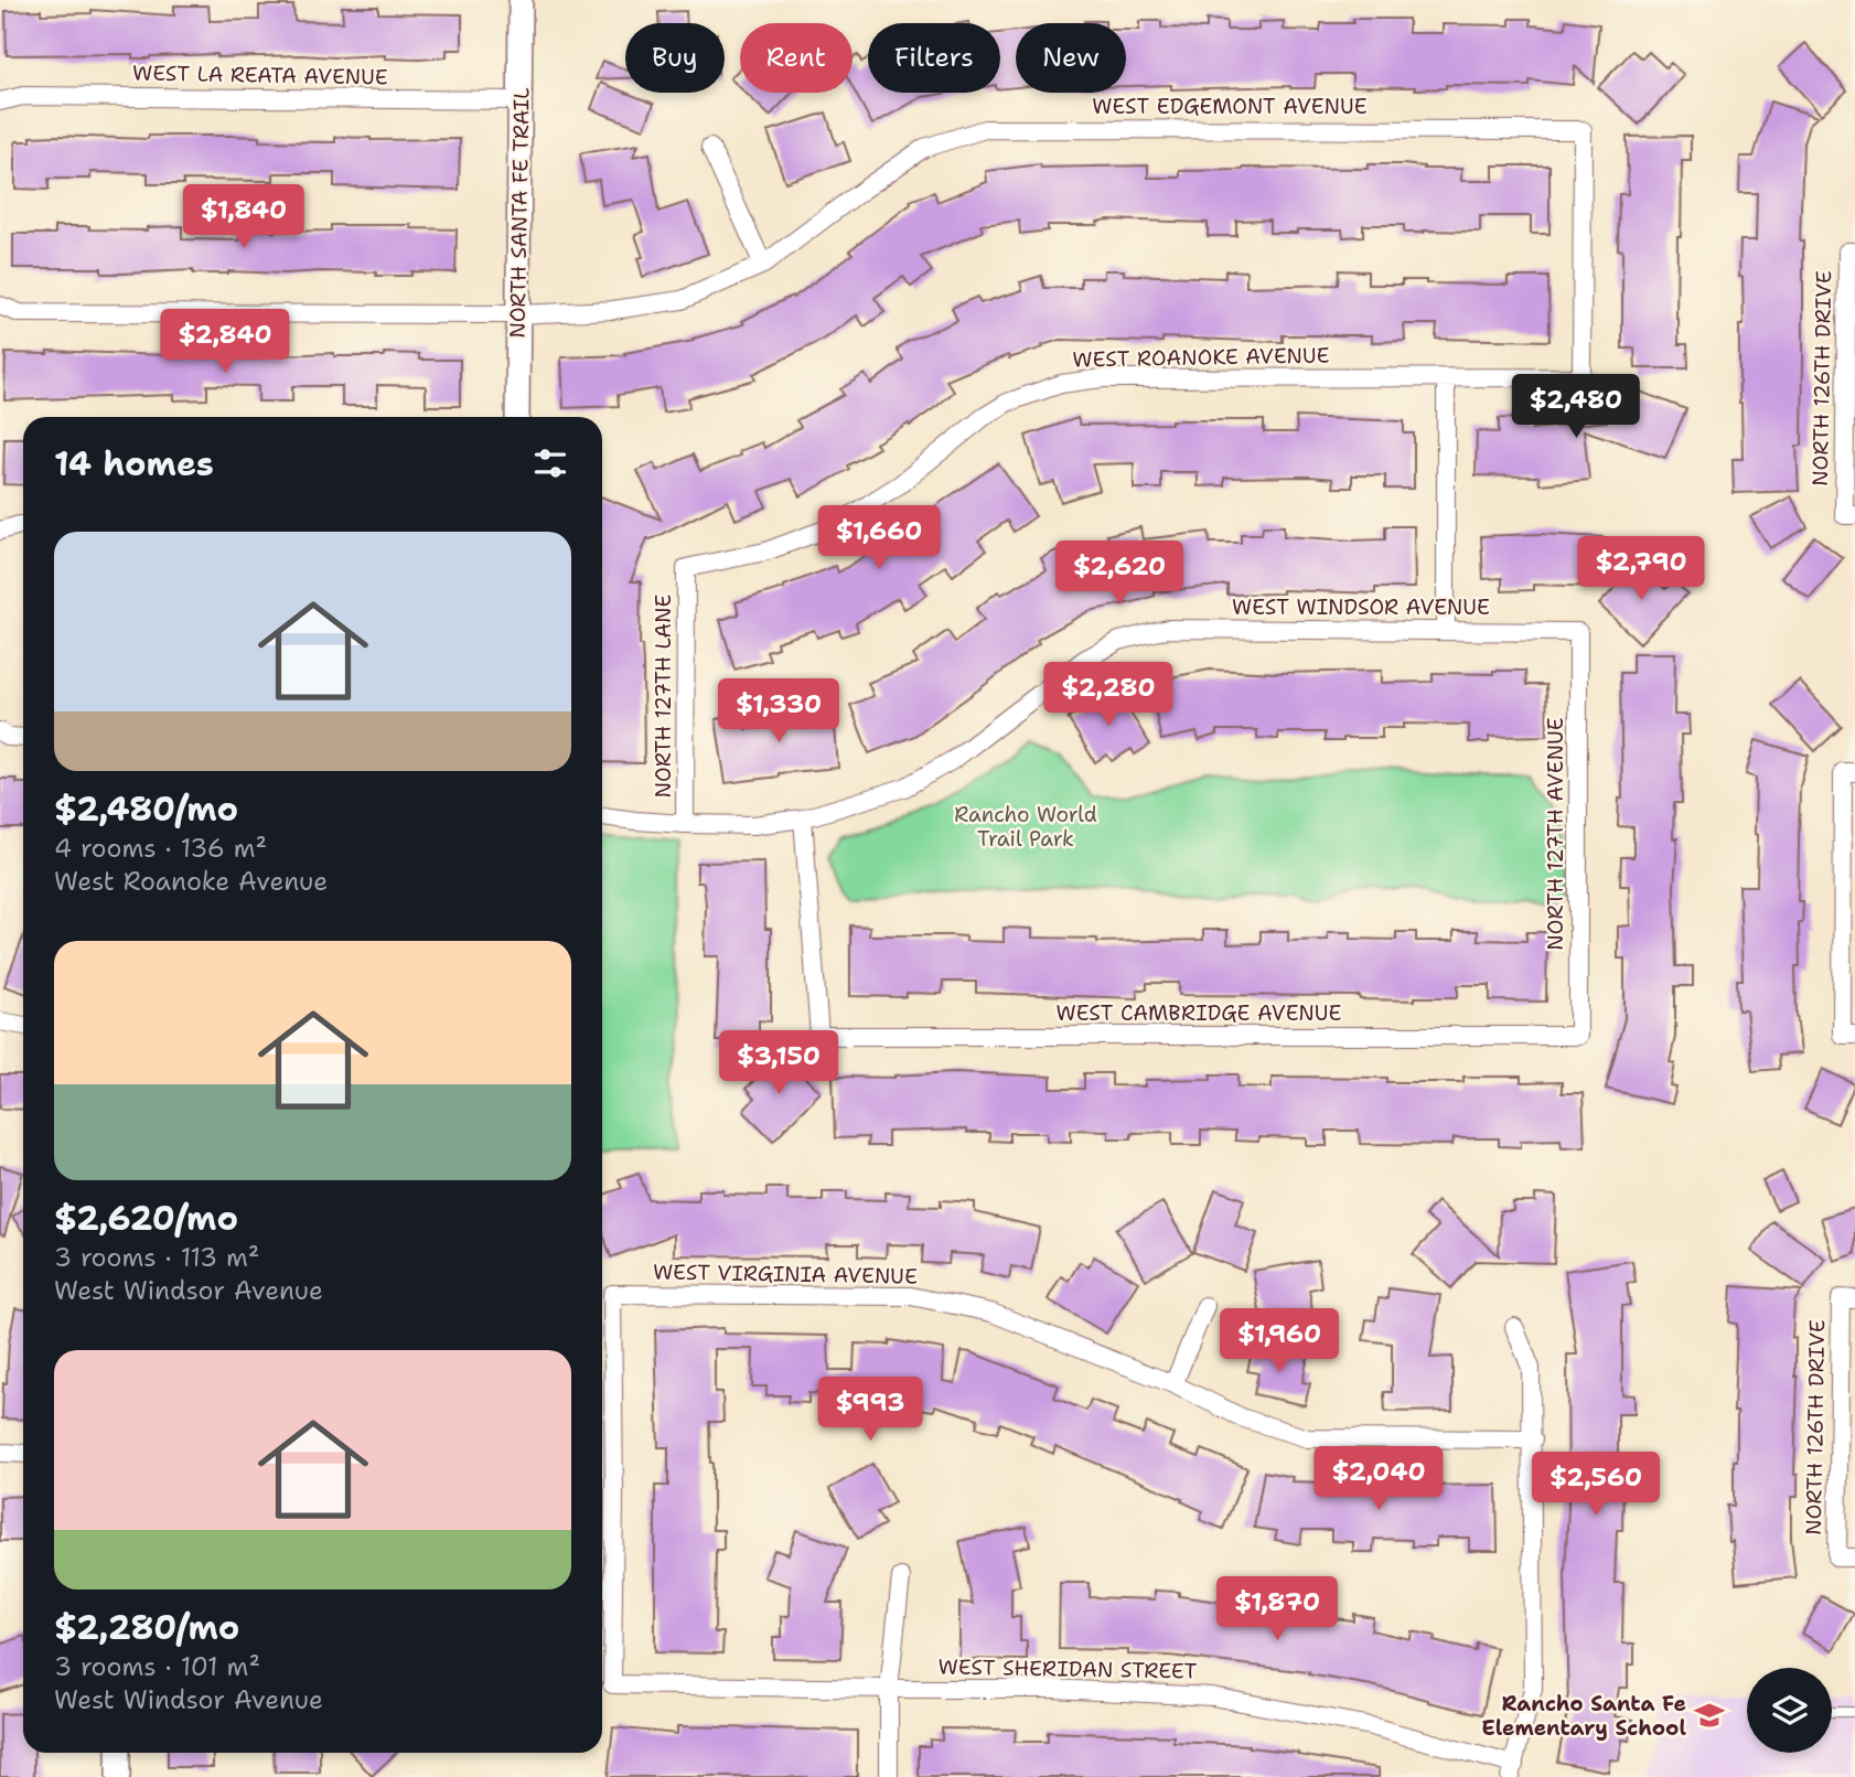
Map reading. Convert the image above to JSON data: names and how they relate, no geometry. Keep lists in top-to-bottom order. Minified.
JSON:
{"streets":{"street":["WEST LA REATA AVENUE","WEST EDGEMONT AVENUE","NORTH SANTA FE TRAIL","WEST ROANOKE AVENUE","NORTH 126TH DRIVE","WEST WINDSOR AVENUE","NORTH 127TH LANE","NORTH 127TH AVENUE","WEST CAMBRIDGE AVENUE","WEST VIRGINIA AVENUE","WEST SHERIDAN STREET"]},"crossings":[["WEST LA REATA AVENUE","NORTH SANTA FE TRAIL"],["WEST EDGEMONT AVENUE","NORTH SANTA FE TRAIL"],["WEST EDGEMONT AVENUE","WEST ROANOKE AVENUE"],["WEST ROANOKE AVENUE","NORTH 127TH LANE"],["WEST WINDSOR AVENUE","NORTH 127TH LANE"],["WEST WINDSOR AVENUE","NORTH 127TH AVENUE"],["WEST WINDSOR AVENUE","WEST CAMBRIDGE AVENUE"],["NORTH 127TH AVENUE","WEST CAMBRIDGE AVENUE"],["WEST VIRGINIA AVENUE","WEST SHERIDAN STREET"]],"parks":["Rancho World Trail Park"],"places":{"school or university":["Rancho Santa Fe Elementary School"]},"page":{"chip":["Buy","Rent","Filters","New"],"price":["$1,840","$2,840","$2,480","$1,660","$2,790","$2,620","$2,280","$1,330","$3,150","$1,960","$993","$2,040","$2,560","$1,870"],"heading":"14 homes","list":[{"name":"$2,480/mo","note":"4 rooms · 136 m² · West Roanoke Avenue"},{"name":"$2,620/mo","note":"3 rooms · 113 m² · West Windsor Avenue"},{"name":"$2,280/mo","note":"3 rooms · 101 m² · West Windsor Avenue"}]}}
